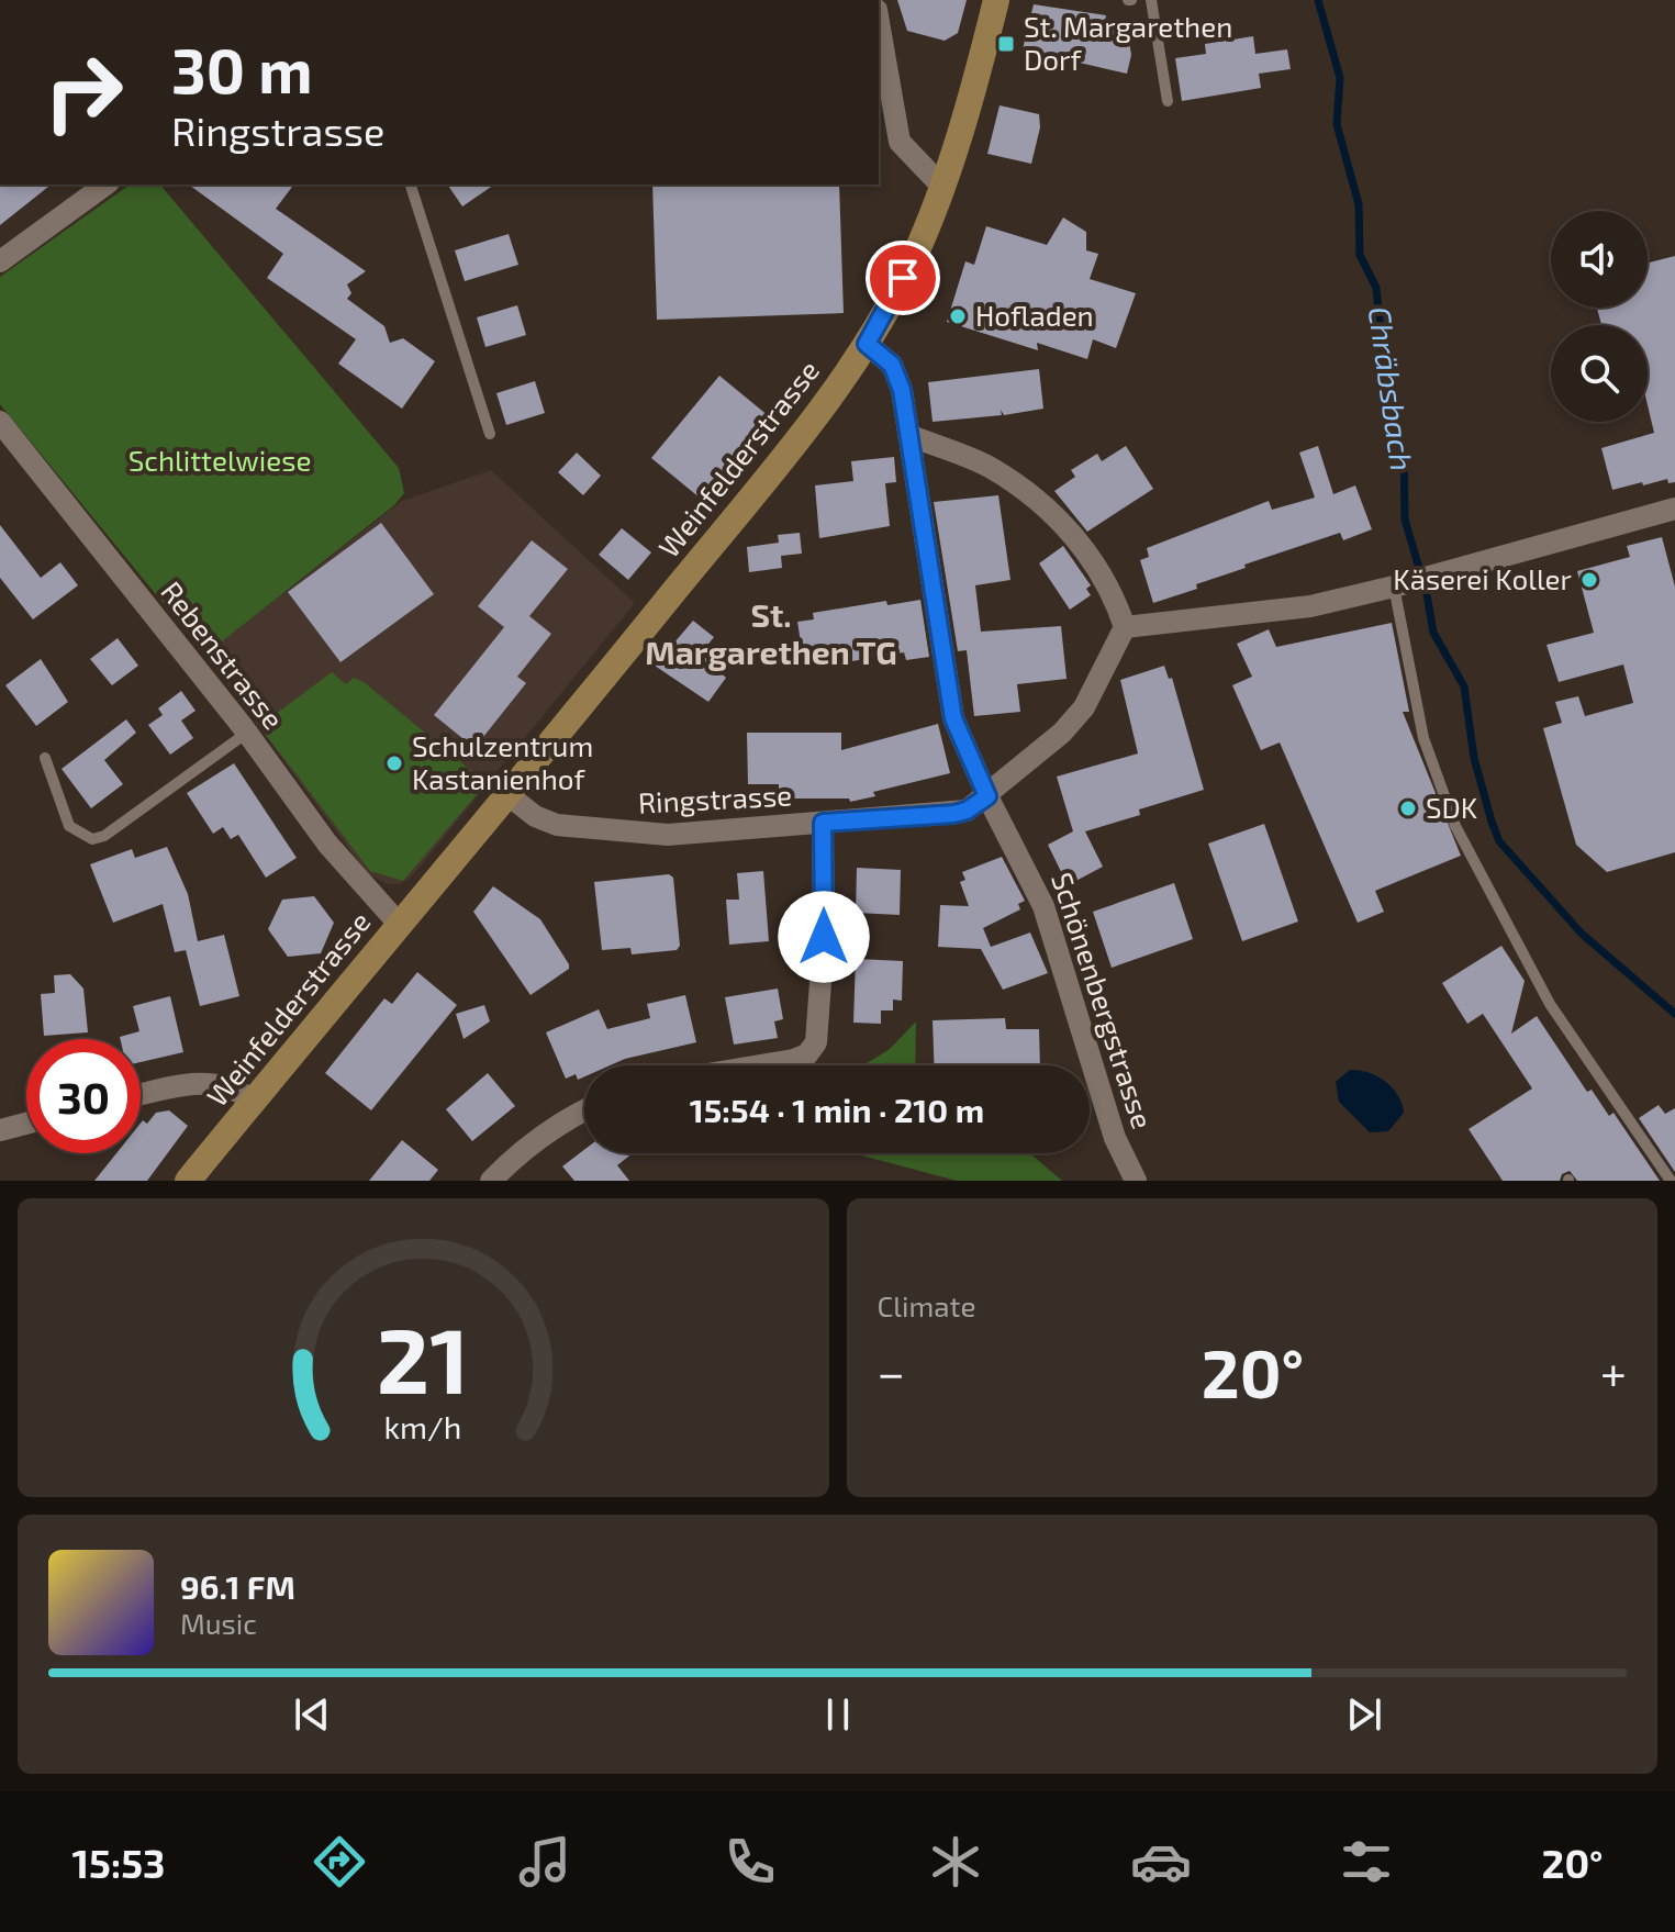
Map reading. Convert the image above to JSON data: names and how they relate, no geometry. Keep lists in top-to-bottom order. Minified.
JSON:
{"streets":{"main road":["Weinfelderstrasse"],"street":["Rebenstrasse","Ringstrasse","Schönenbergstrasse"]},"crossings":[["Weinfelderstrasse","Rebenstrasse"],["Weinfelderstrasse","Ringstrasse"],["Weinfelderstrasse","Schönenbergstrasse"],["Ringstrasse","Schönenbergstrasse"]],"districts":["St. Margarethen TG"],"water":["Chräbsbach"],"parks":["Schlittelwiese"],"places":{"transit":["St. Margarethen Dorf"],"other":["Hofladen","Käserei Koller","Schulzentrum Kastanienhof","SDK"]},"page":{"turn":["30 m","Ringstrasse"],"limit":"30","trip":"15:54 · 1 min · 210 m","tile":"Climate","heat":["−","20°","+"],"song":["96.1 FM","Music"],"tabs":["15:53","20°"],"gauge":["21","km/h"]}}
